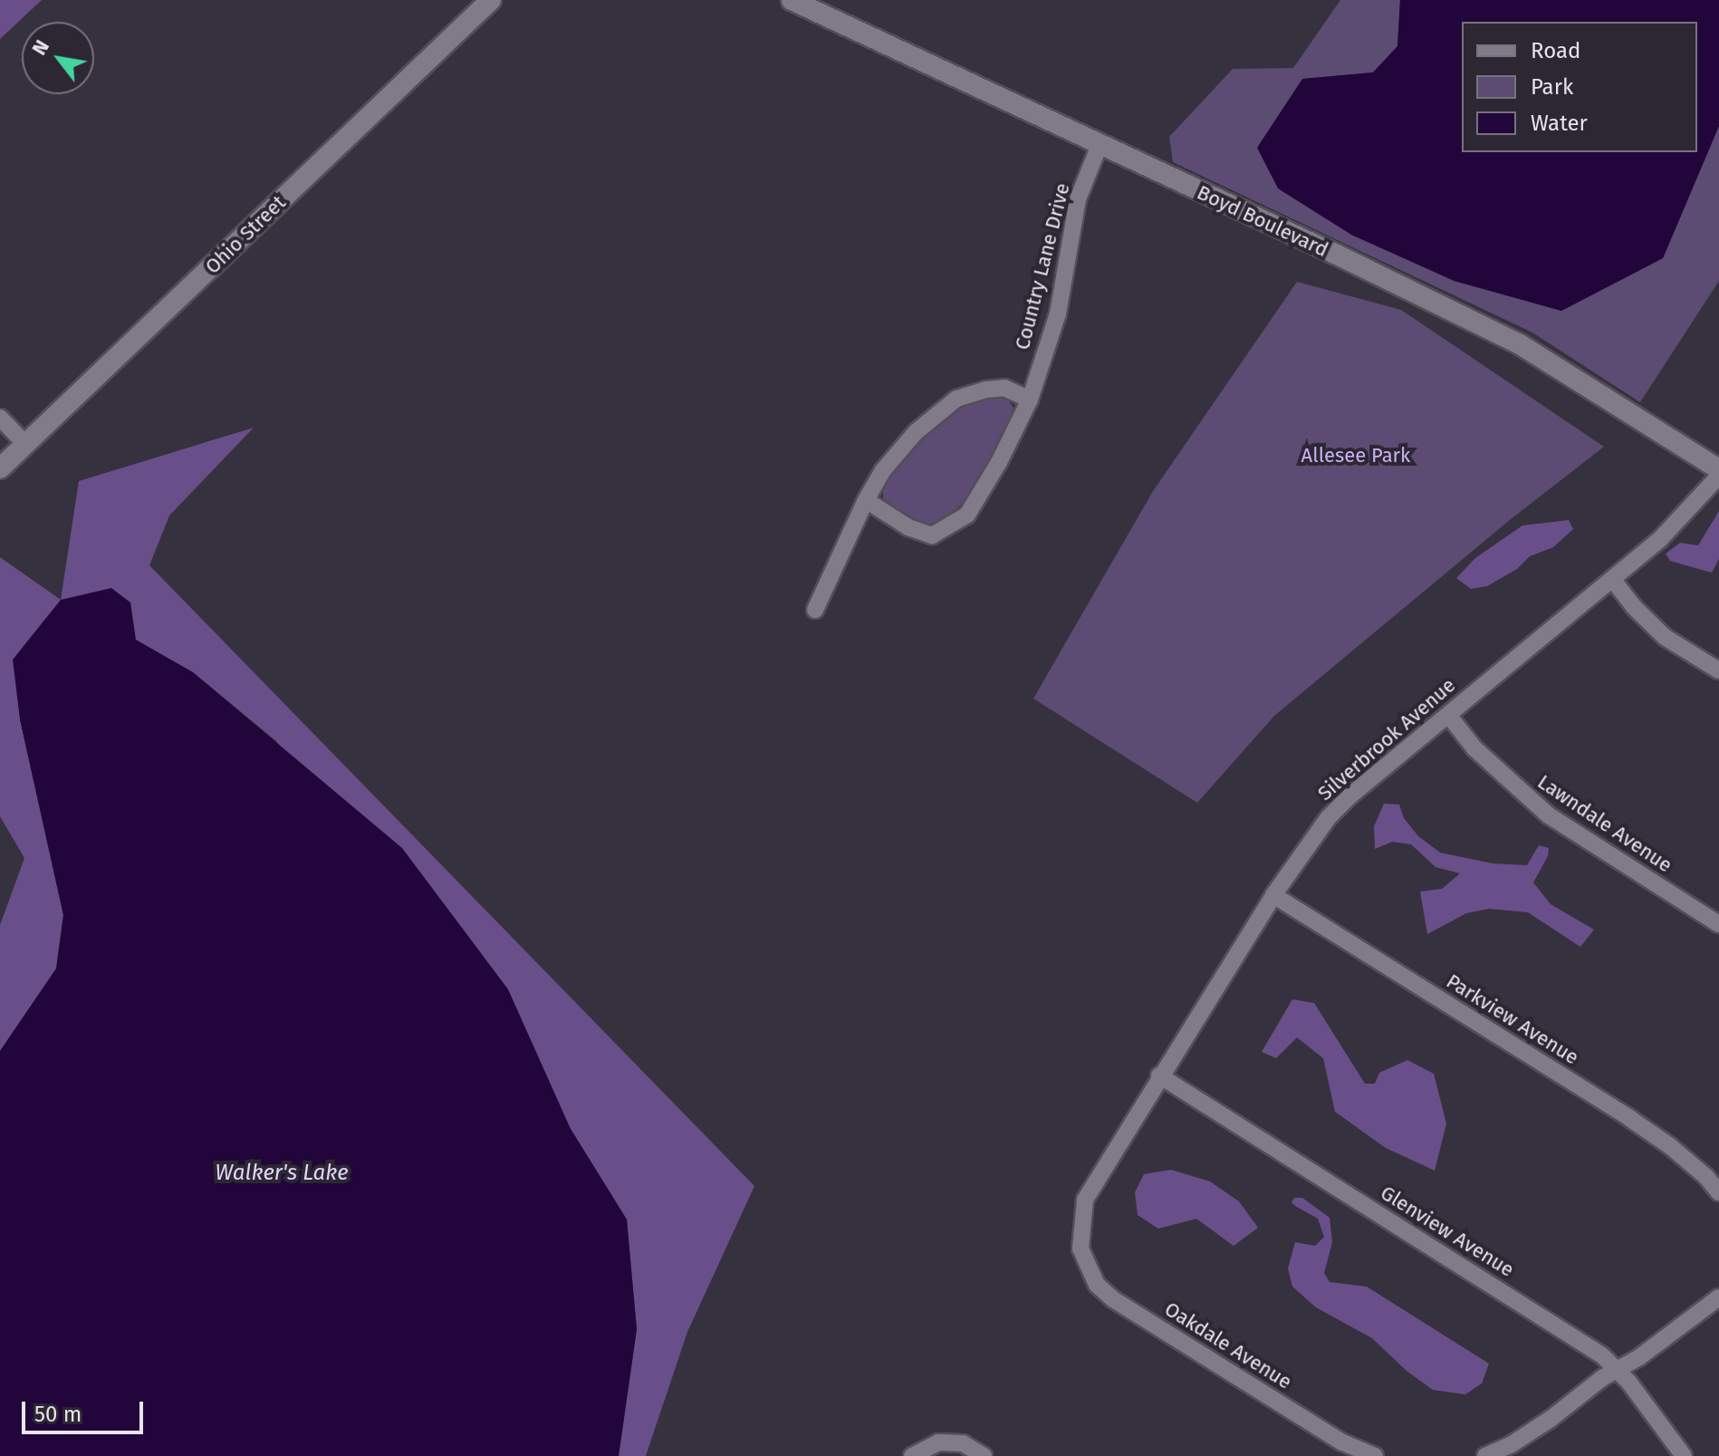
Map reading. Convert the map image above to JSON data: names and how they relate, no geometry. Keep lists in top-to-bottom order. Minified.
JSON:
{"streets":{"street":["Boyd Boulevard","Ohio Street","Country Lane Drive","Silverbrook Avenue","Lawndale Avenue","Parkview Avenue","Glenview Avenue","Oakdale Avenue"]},"crossings":[["Boyd Boulevard","Country Lane Drive"],["Silverbrook Avenue","Lawndale Avenue"],["Silverbrook Avenue","Parkview Avenue"],["Silverbrook Avenue","Glenview Avenue"],["Silverbrook Avenue","Oakdale Avenue"]],"water":["Walker's Lake"],"parks":["Allesee Park"],"legend":["Road","Park","Water"],"scale_bar":"50 m","north":"top left"}
